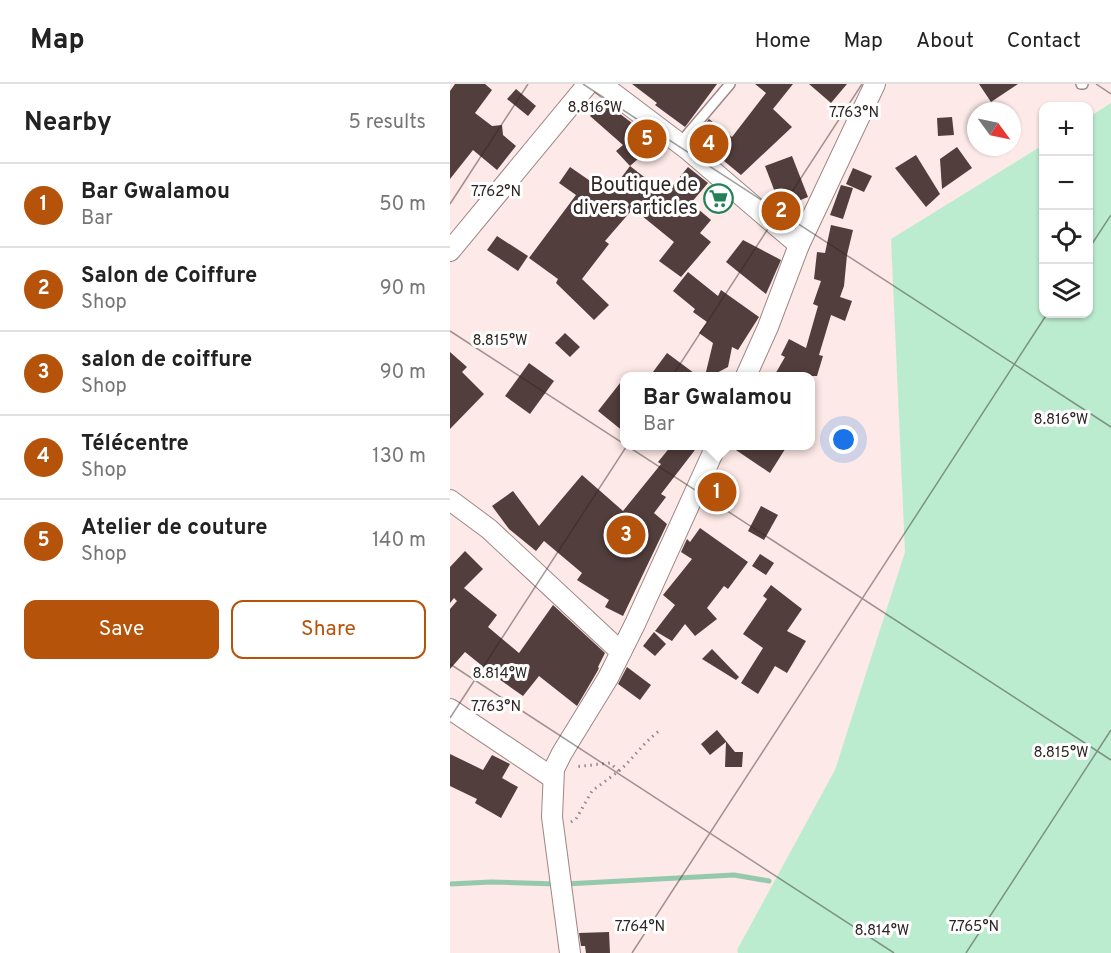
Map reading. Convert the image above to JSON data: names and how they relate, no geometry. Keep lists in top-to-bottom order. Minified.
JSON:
{"places":{"supermarket":["Boutique de divers articles"]},"north":"bottom right","page":{"header":"Map","nav":["Home","Map","About","Contact"],"heading":["Nearby","5 results"],"map_buttons":["+","−"],"pins":["5","4","2","1","3"],"list":[{"mark":"1","name":"Bar Gwalamou","note":"Bar","value":"50 m"},{"mark":"2","name":"Salon de Coiffure","note":"Shop","value":"90 m"},{"mark":"3","name":"salon de coiffure","note":"Shop","value":"90 m"},{"mark":"4","name":"Télécentre","note":"Shop","value":"130 m"},{"mark":"5","name":"Atelier de couture","note":"Shop","value":"140 m"}],"popup":["Bar Gwalamou","Bar"],"buttons":["Save","Share"]},"coordinates":["8.816°W","7.763°N","7.762°N","8.815°W","8.814°W","7.764°N","7.765°N"]}
